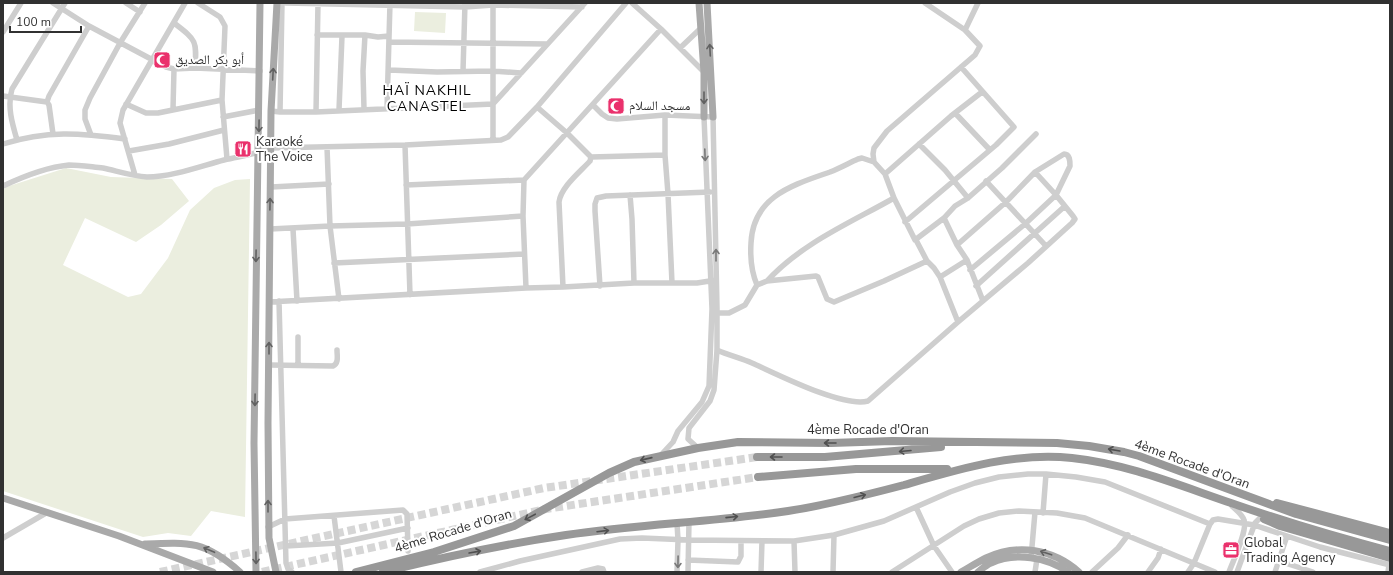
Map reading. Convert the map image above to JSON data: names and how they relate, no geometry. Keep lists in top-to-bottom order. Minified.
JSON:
{"streets":{"highway":["4ème Rocade d'Oran"]},"districts":["HAÏ NAKHIL CANASTEL"],"places":{"mosque":["أبو بكر الصديق","مسجد السلام"],"restaurant":["Karaoké The Voice"],"office":["Global Trading Agency"]},"scale_bar":"100 m"}
